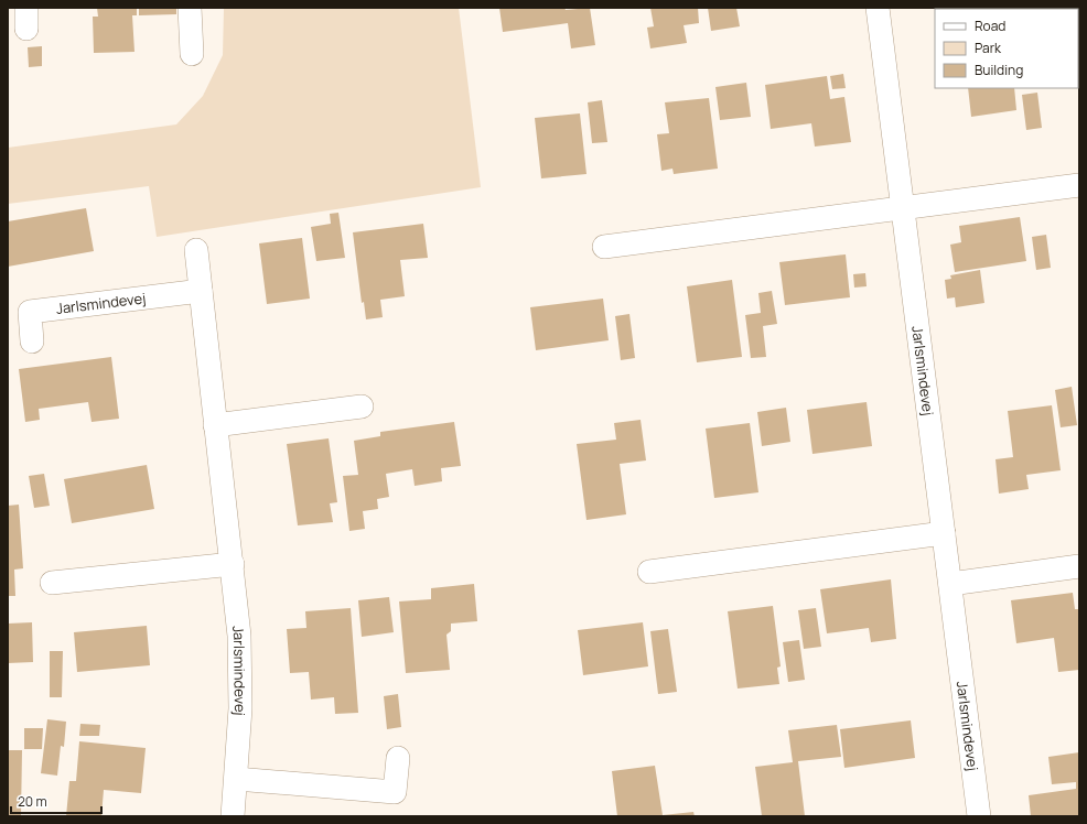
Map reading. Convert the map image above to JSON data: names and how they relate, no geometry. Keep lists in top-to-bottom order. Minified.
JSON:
{"streets":{"street":["Jarlsmindevej"]},"legend":["Road","Park","Building"],"scale_bar":"20 m"}
